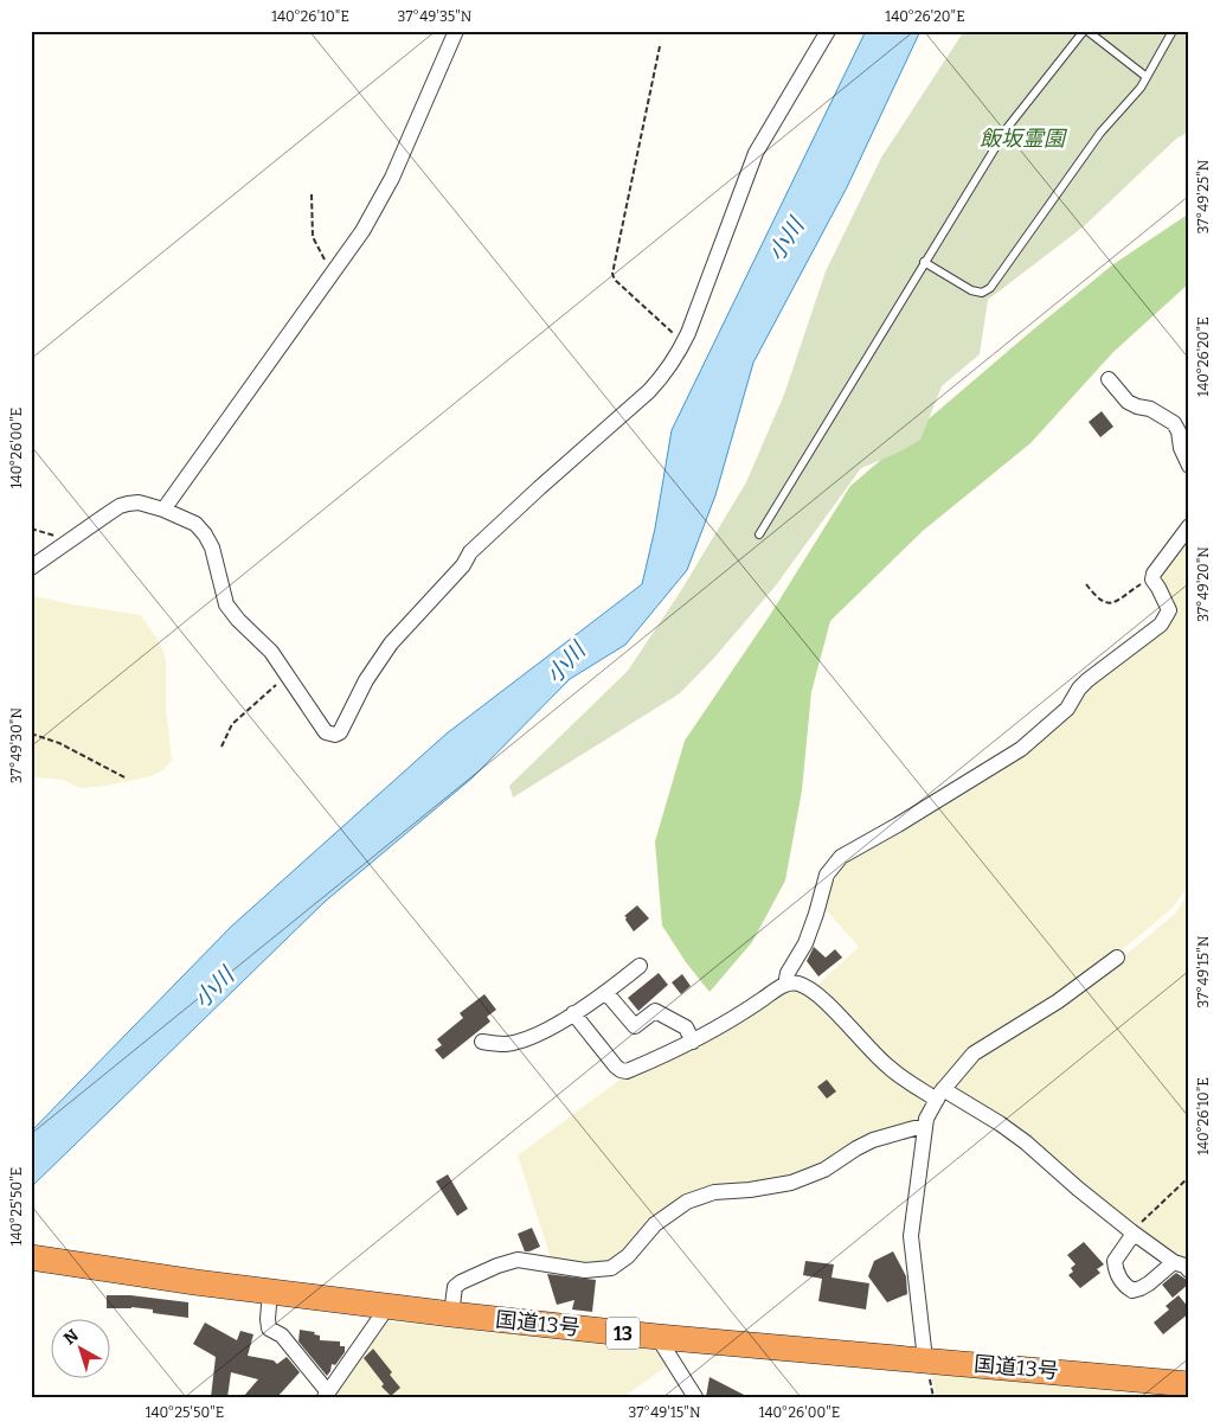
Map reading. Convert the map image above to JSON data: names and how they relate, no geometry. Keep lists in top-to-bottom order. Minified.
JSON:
{"streets":{"highway":["国道13号","13"]},"water":["小川"],"parks":["飯坂霊園"],"north":"top left","coordinates":["140°26'10\"E","37°49'35\"N","140°26'20\"E","37°49'25\"N","140°26'00\"E","37°49'20\"N","37°49'30\"N","37°49'15\"N","140°25'50\"E"]}
